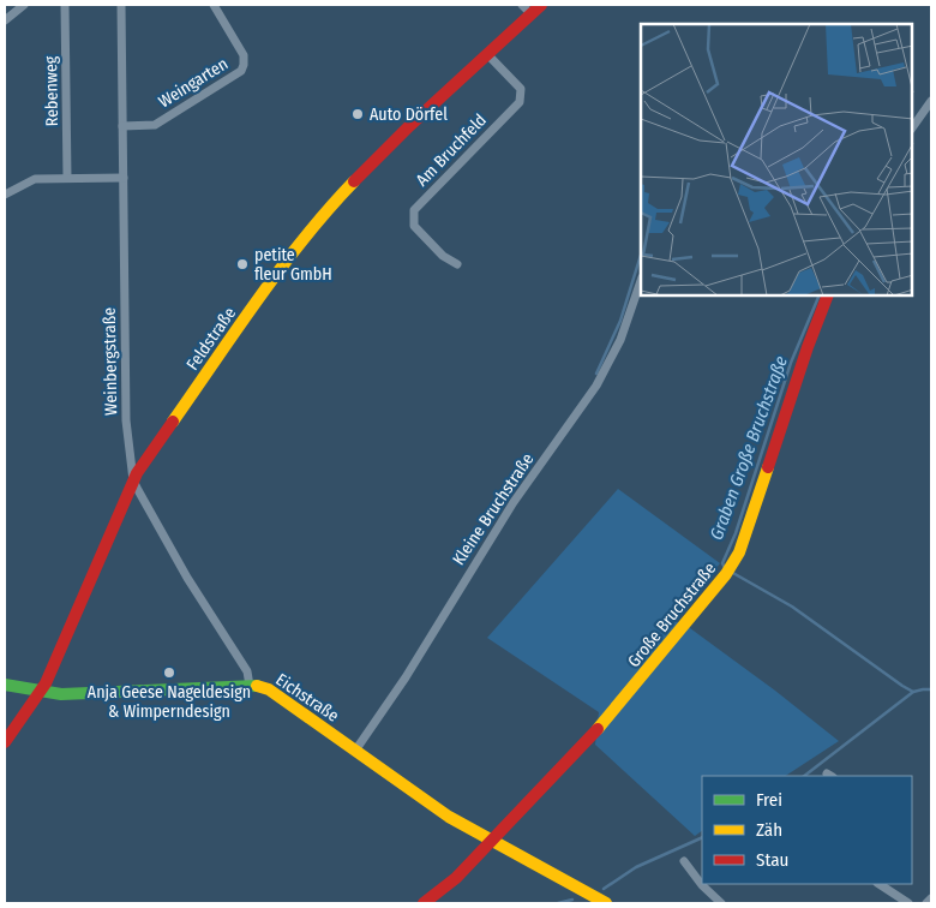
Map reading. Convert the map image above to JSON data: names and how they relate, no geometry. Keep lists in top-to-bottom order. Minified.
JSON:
{"streets":{"street":["Weingarten","Rebenweg","Am Bruchfeld","Feldstraße","Weinbergstraße","Kleine Bruchstraße","Große Bruchstraße","Eichstraße"]},"crossings":[["Weingarten","Weinbergstraße"],["Am Bruchfeld","Feldstraße"],["Feldstraße","Weinbergstraße"],["Feldstraße","Eichstraße"],["Weinbergstraße","Eichstraße"],["Kleine Bruchstraße","Eichstraße"],["Große Bruchstraße","Eichstraße"]],"water":["Graben Große Bruchstraße"],"places":["Auto Dörfel","petite fleur GmbH","Anja Geese Nageldesign & Wimperndesign"],"legend":["Frei","Zäh","Stau"]}
